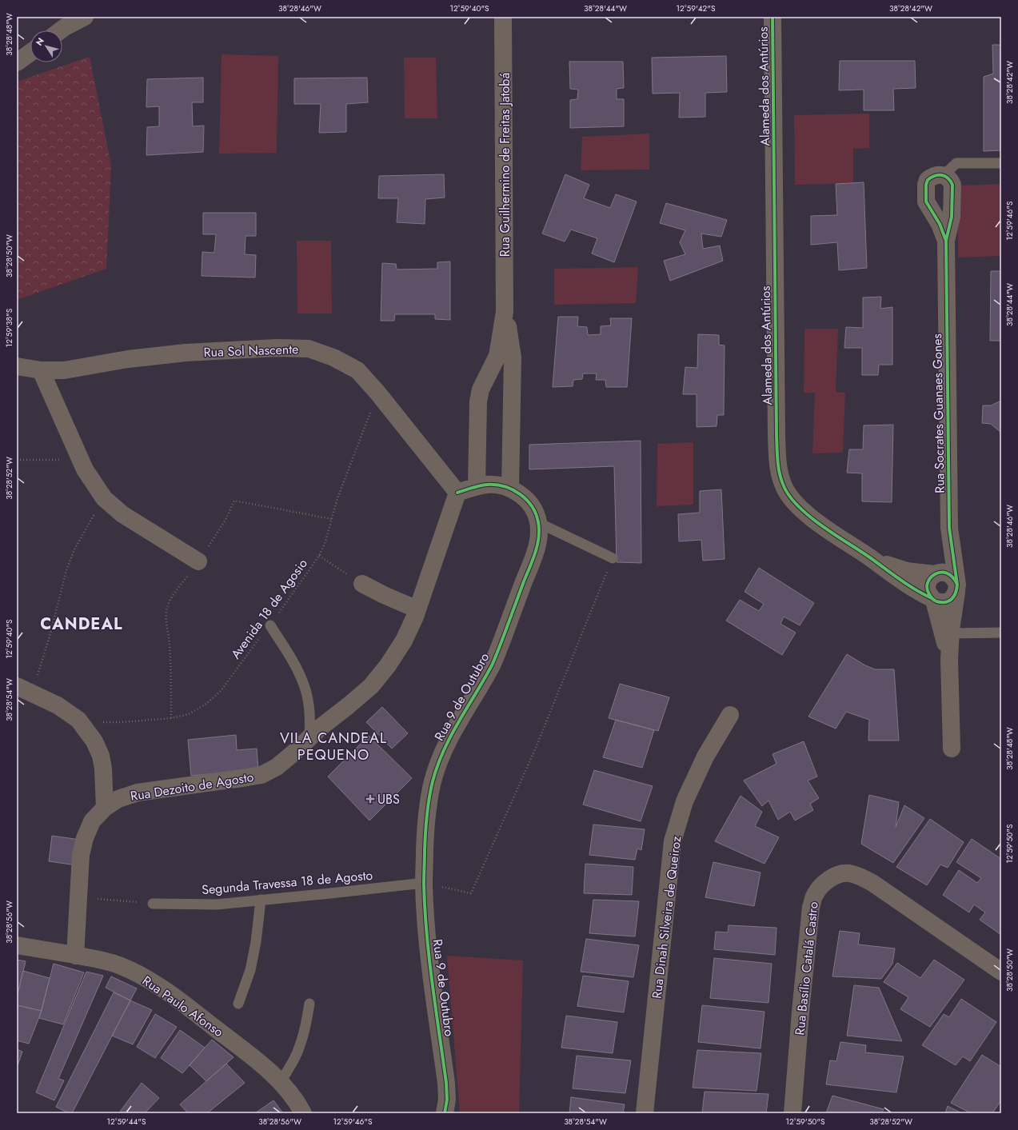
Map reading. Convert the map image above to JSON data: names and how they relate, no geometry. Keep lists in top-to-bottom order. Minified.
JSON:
{"streets":{"street":["Alameda dos Antúrios","Rua Guilhermino de Freitas Jatobá","Rua Sol Nascente","Rua Socrates Guanaes Gones","Rua 9 de Outubro","Rua Dezoito de Agosto","Rua Dinah Silveira de Queiroz","Rua Basílio Catalá Castro","Rua Paulo Afonso"],"lane":["Segunda Travessa 18 de Agosto"],"path":["Avenida 18 de Agosio"]},"crossings":[["Alameda dos Antúrios","Rua Socrates Guanaes Gones"],["Rua Sol Nascente","Avenida 18 de Agosio"],["Rua Sol Nascente","Rua Dezoito de Agosto"],["Rua 9 de Outubro","Segunda Travessa 18 de Agosto"],["Rua Dezoito de Agosto","Rua Paulo Afonso"]],"districts":["CANDEAL","VILA CANDEAL PEQUENO"],"places":{"health":["UBS"]},"north":"top left","coordinates":["38°28'46\"W","12°59'40\"S","38°28'44\"W","12°59'42\"S","38°28'42\"W","38°28'48\"W","12°59'46\"S","38°28'50\"W","12°59'38\"S","38°28'52\"W","38°28'54\"W","12°59'50\"S","38°28'56\"W","12°59'44\"S"]}
